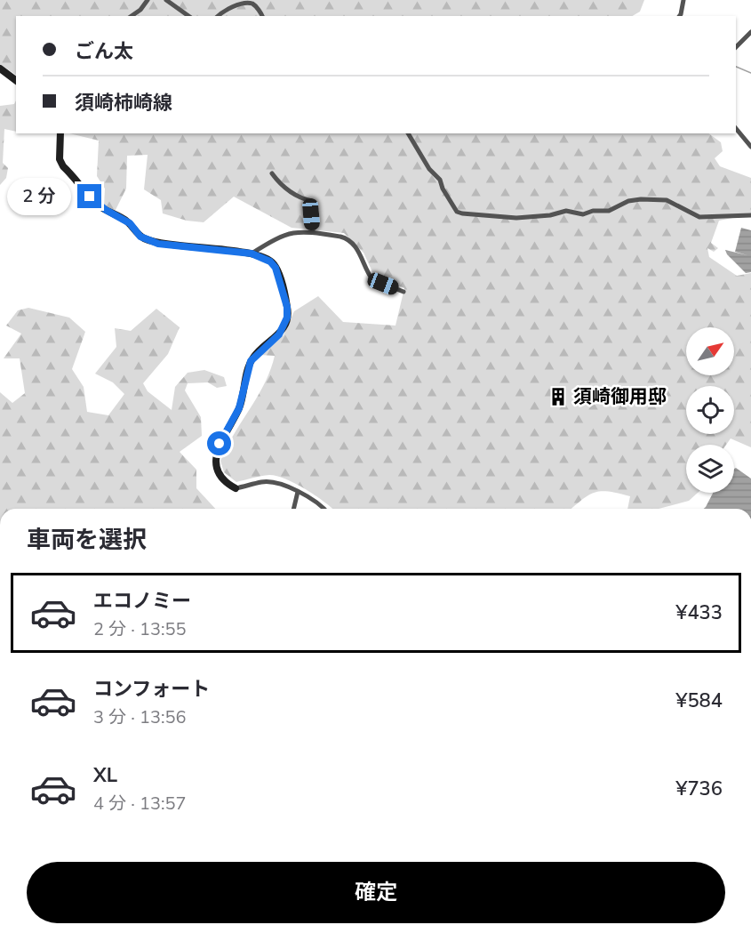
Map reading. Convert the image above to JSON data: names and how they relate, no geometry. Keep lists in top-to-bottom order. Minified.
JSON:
{"places":{"building":["須崎御用邸"]},"north":"top right","page":{"banner":["ごん太","須崎柿崎線"],"bubble":"2 分","heading":"車両を選択","list":[{"name":"エコノミー","note":"2 分 · 13:55","value":"¥433"},{"name":"コンフォート","note":"3 分 · 13:56","value":"¥584"},{"name":"XL","note":"4 分 · 13:57","value":"¥736"}],"buttons":"確定"}}
